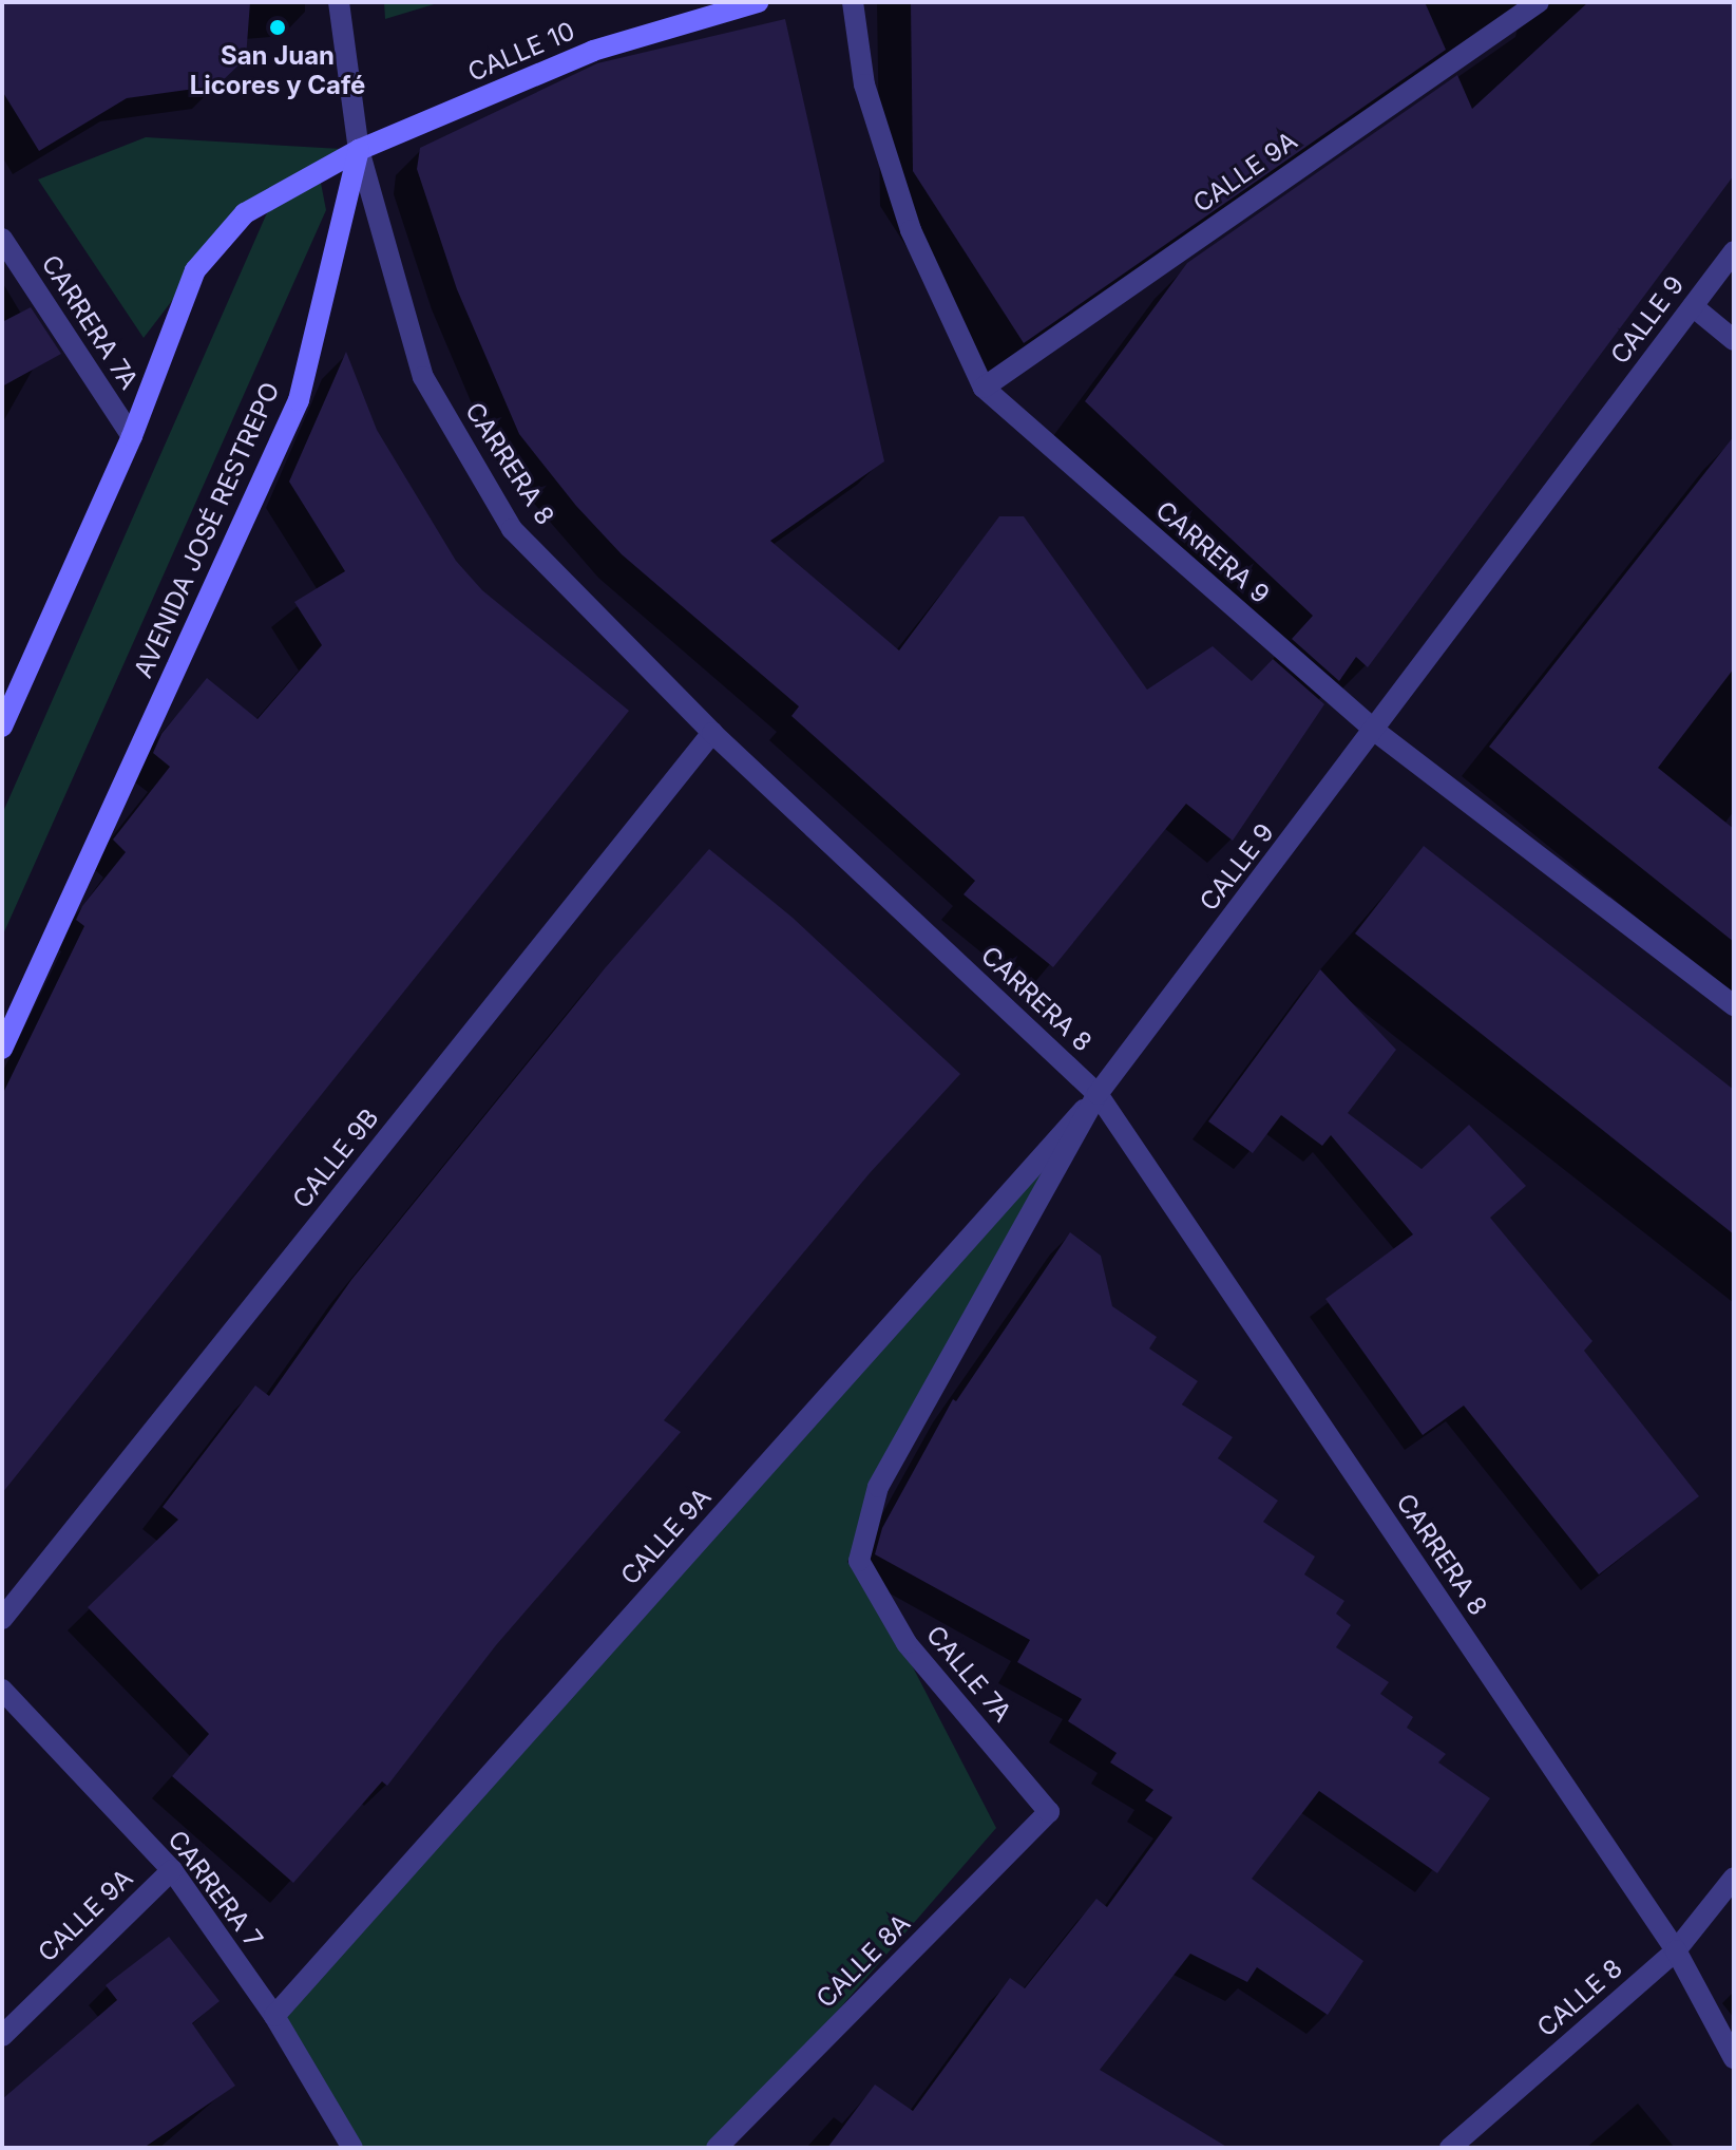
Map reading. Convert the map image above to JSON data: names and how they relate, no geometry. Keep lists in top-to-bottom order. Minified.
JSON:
{"streets":{"main road":["CALLE 10","AVENIDA JOSÉ RESTREPO"],"street":["CALLE 9A","CALLE 9","CARRERA 7A","CARRERA 8","CARRERA 9","CALLE 9B","CALLE 7A","CARRERA 7","CALLE 8A","CALLE 8"]},"crossings":[["CALLE 10","CARRERA 8"],["CALLE 10","AVENIDA JOSÉ RESTREPO"],["CALLE 9A","CALLE 9"],["CALLE 9A","CARRERA 8"],["CALLE 9A","CARRERA 9"],["CALLE 9A","CARRERA 7"],["CALLE 9","CARRERA 8"],["CALLE 9","CARRERA 9"],["CALLE 9","CALLE 7A"],["CARRERA 8","AVENIDA JOSÉ RESTREPO"],["CARRERA 8","CALLE 9B"],["CARRERA 8","CALLE 8"],["CALLE 7A","CALLE 8A"]],"places":["San Juan Licores y Café"]}
